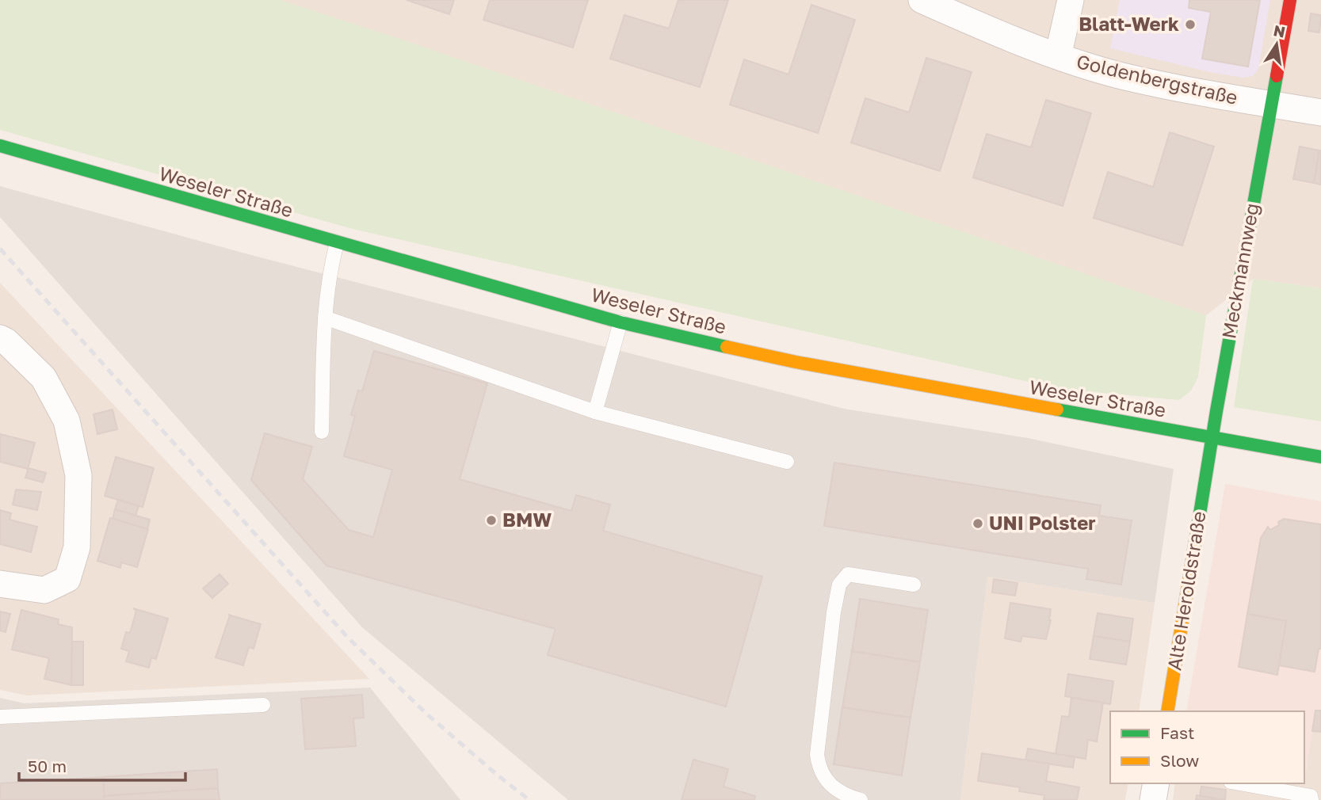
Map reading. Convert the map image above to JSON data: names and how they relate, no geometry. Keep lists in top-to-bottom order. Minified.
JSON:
{"streets":{"main road":["Weseler Straße","Meckmannweg","Alte Heroldstraße"],"street":["Goldenbergstraße"]},"crossings":[["Goldenbergstraße","Meckmannweg"],["Weseler Straße","Meckmannweg"],["Meckmannweg","Alte Heroldstraße"]],"places":["Blatt-Werk","BMW","UNI Polster"],"legend":["Fast","Slow"],"scale_bar":"50 m","north":"top"}
